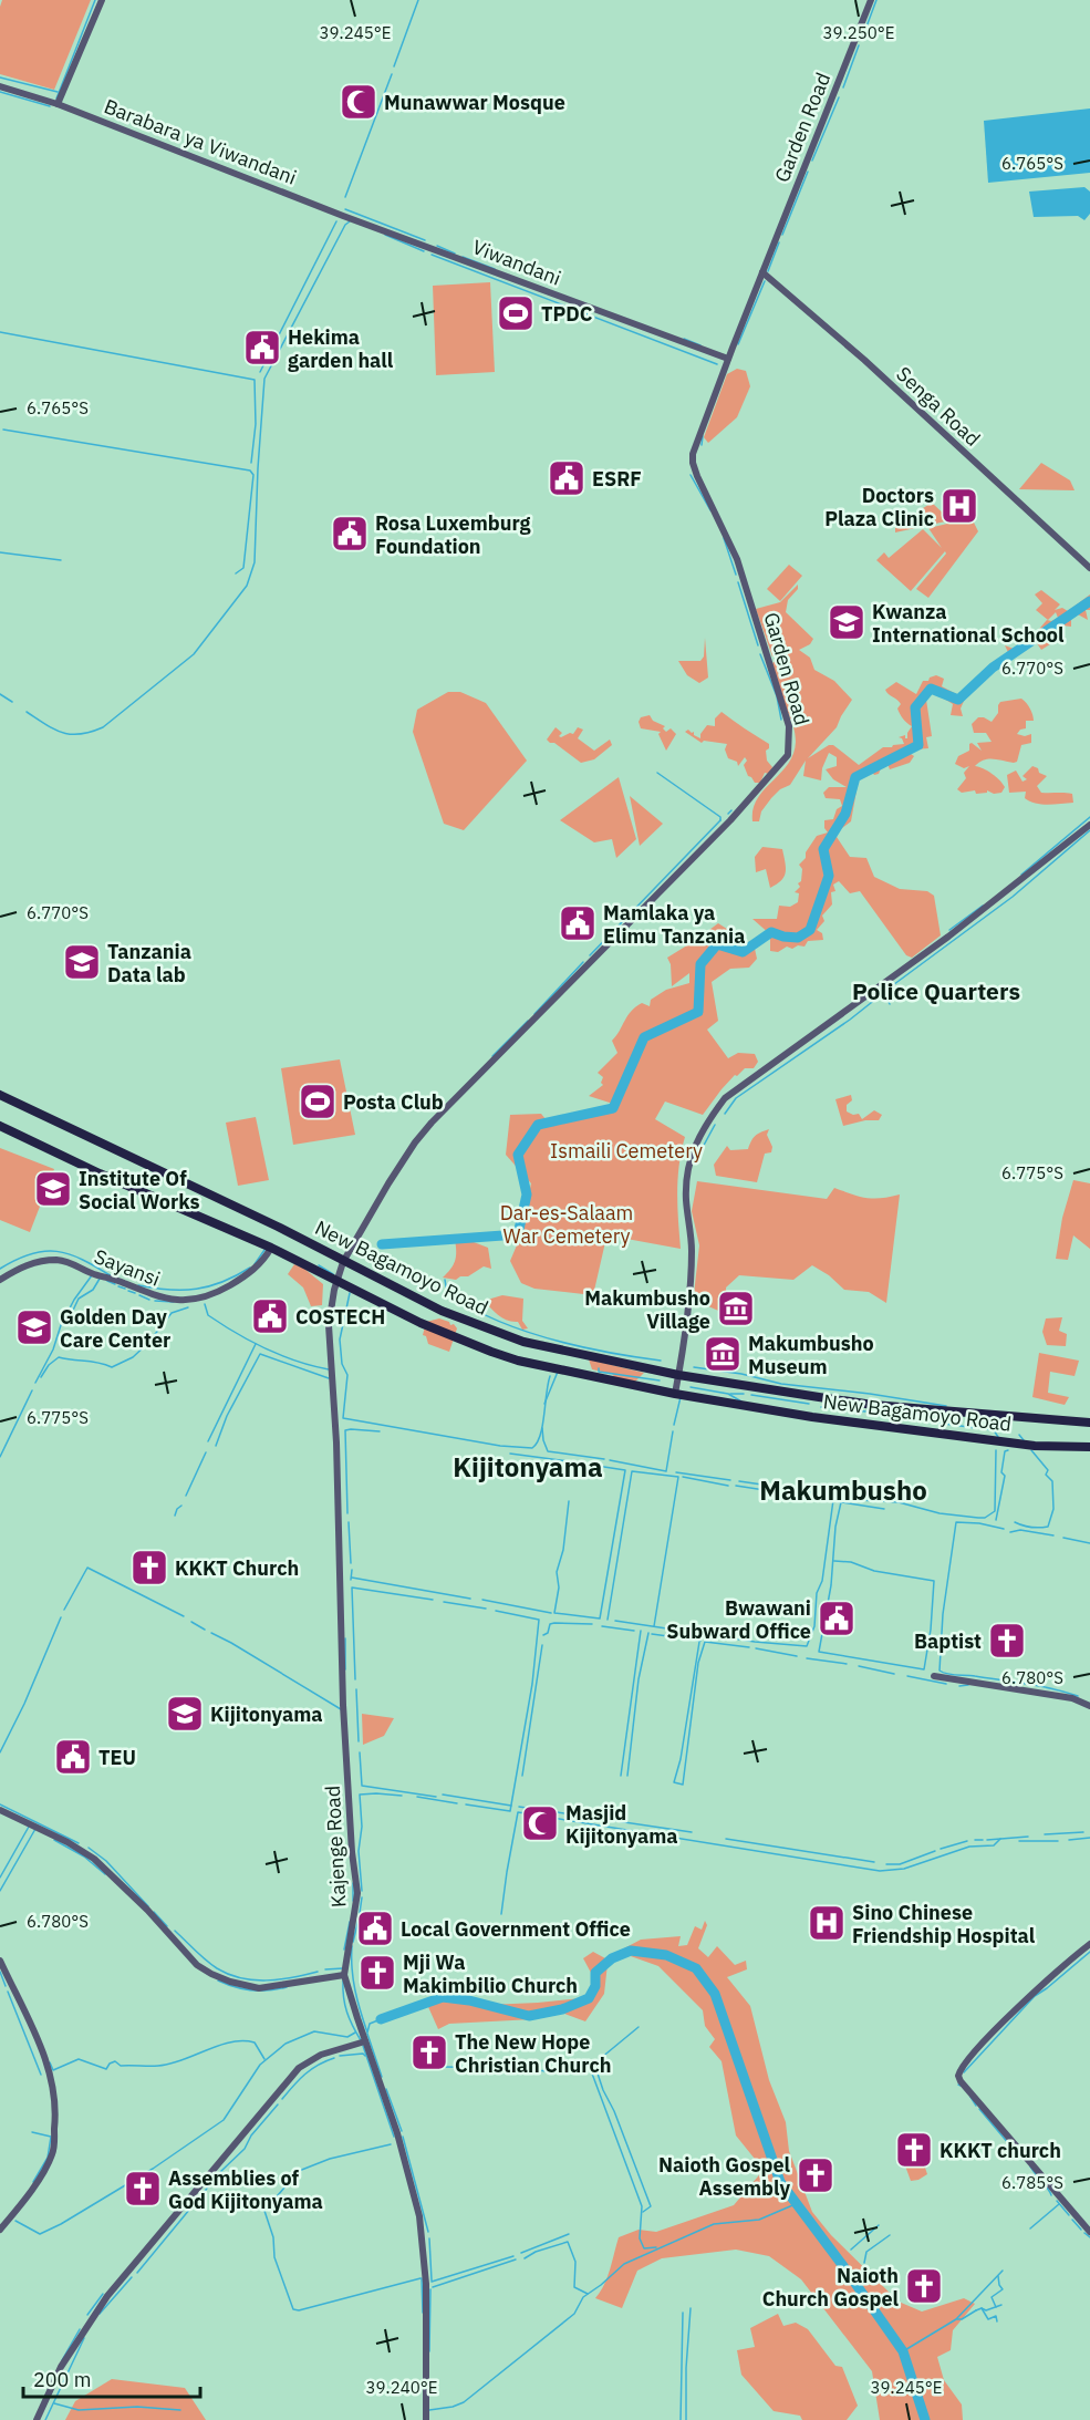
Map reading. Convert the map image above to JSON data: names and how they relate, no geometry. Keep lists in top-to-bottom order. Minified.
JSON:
{"streets":{"highway":["New Bagamoyo Road"],"street":["Garden Road","Barabara ya Viwandani","Viwandani","Senga Road","Sayansi","Kajenge Road"]},"crossings":[["Garden Road","Viwandani"],["Garden Road","Senga Road"],["Garden Road","New Bagamoyo Road"],["Garden Road","Kajenge Road"],["Barabara ya Viwandani","Viwandani"],["Sayansi","New Bagamoyo Road"],["New Bagamoyo Road","Kajenge Road"]],"districts":["Police Quarters","Kijitonyama","Makumbusho"],"parks":["Ismaili Cemetery","Dar-es-Salaam War Cemetery"],"places":{"mosque":["Munawwar Mosque","Masjid Kijitonyama"],"sports":["TPDC","Posta Club"],"public building":["Hekima garden hall","ESRF","Rosa Luxemburg Foundation","Mamlaka ya Elimu Tanzania","COSTECH","Bwawani Subward Office","TEU","Local Government Office"],"hospital":["Doctors Plaza Clinic","Sino Chinese Friendship Hospital"],"school or university":["Kwanza International School","Tanzania Data lab","Institute Of Social Works","Golden Day Care Center","Kijitonyama"],"museum":["Makumbusho Village","Makumbusho Museum"],"church":["KKKT Church","Baptist","Mji Wa Makimbilio Church","The New Hope Christian Church","KKKT church","Naioth Gospel Assembly","Assemblies of God Kijitonyama","Naioth Church Gospel"]},"scale_bar":"200 m","coordinates":["39.245°E","39.250°E","6.765°S","6.770°S","6.775°S","6.780°S","6.785°S","39.240°E"]}
